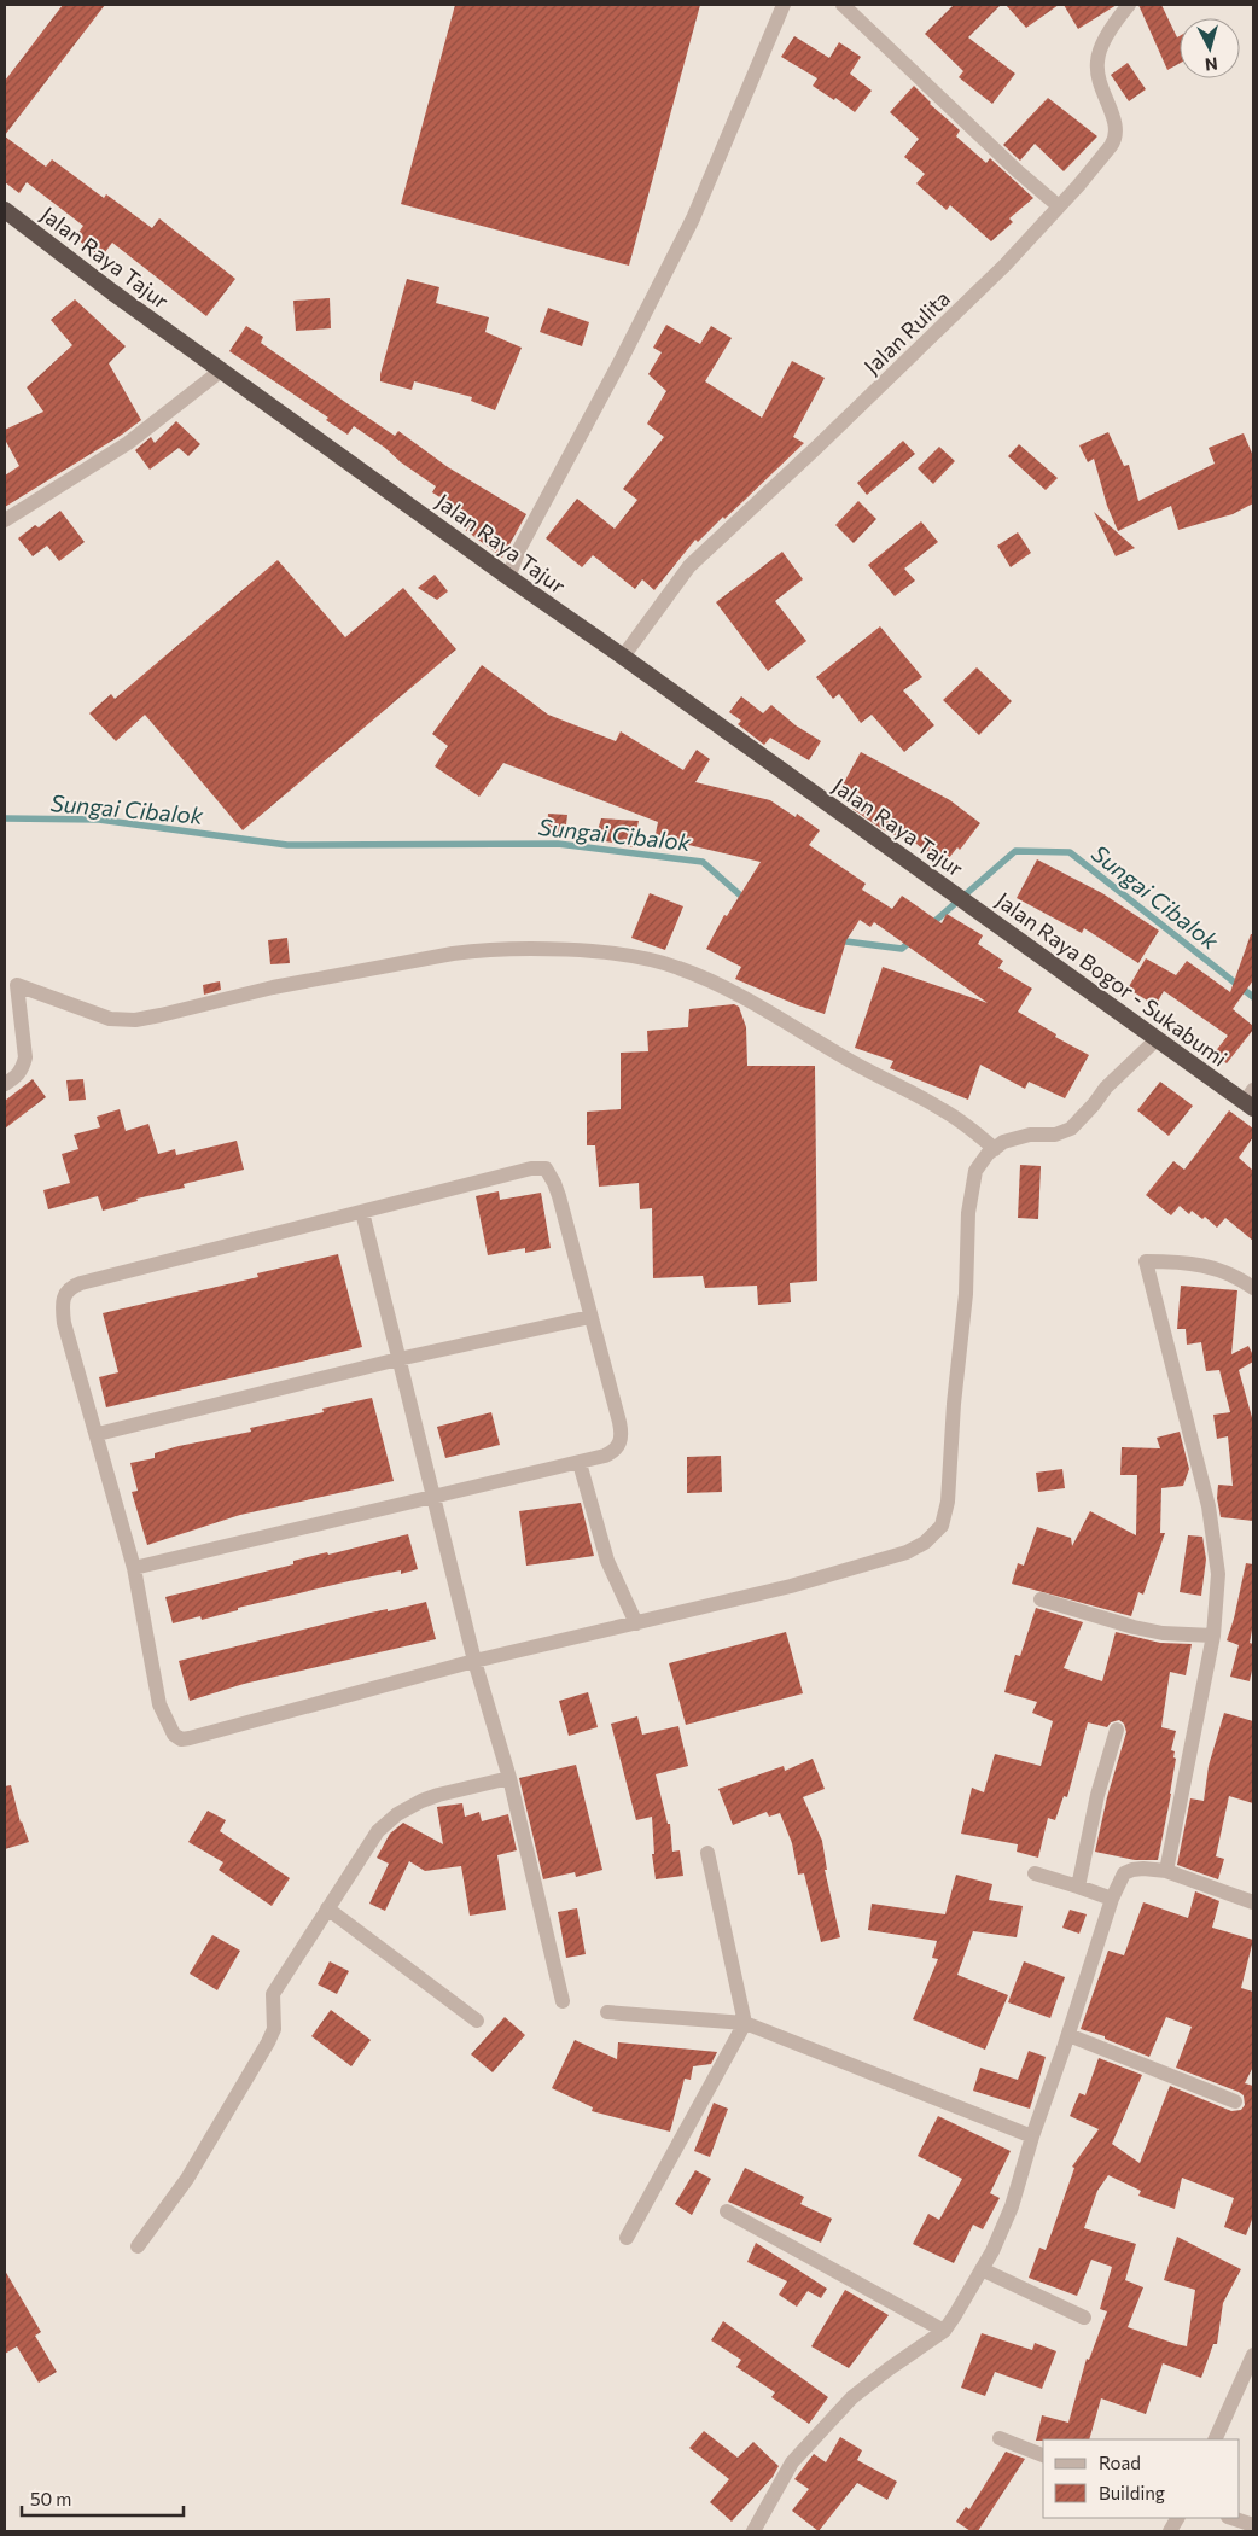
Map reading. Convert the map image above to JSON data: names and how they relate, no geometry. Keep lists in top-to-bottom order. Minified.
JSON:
{"streets":{"highway":["Jalan Raya Tajur","Jalan Raya Bogor - Sukabumi"],"street":["Jalan Rulita"]},"crossings":[["Jalan Raya Tajur","Jalan Rulita"],["Jalan Raya Tajur","Jalan Raya Bogor - Sukabumi"]],"water":["Sungai Cibalok"],"legend":["Road","Building"],"scale_bar":"50 m","north":"bottom"}
